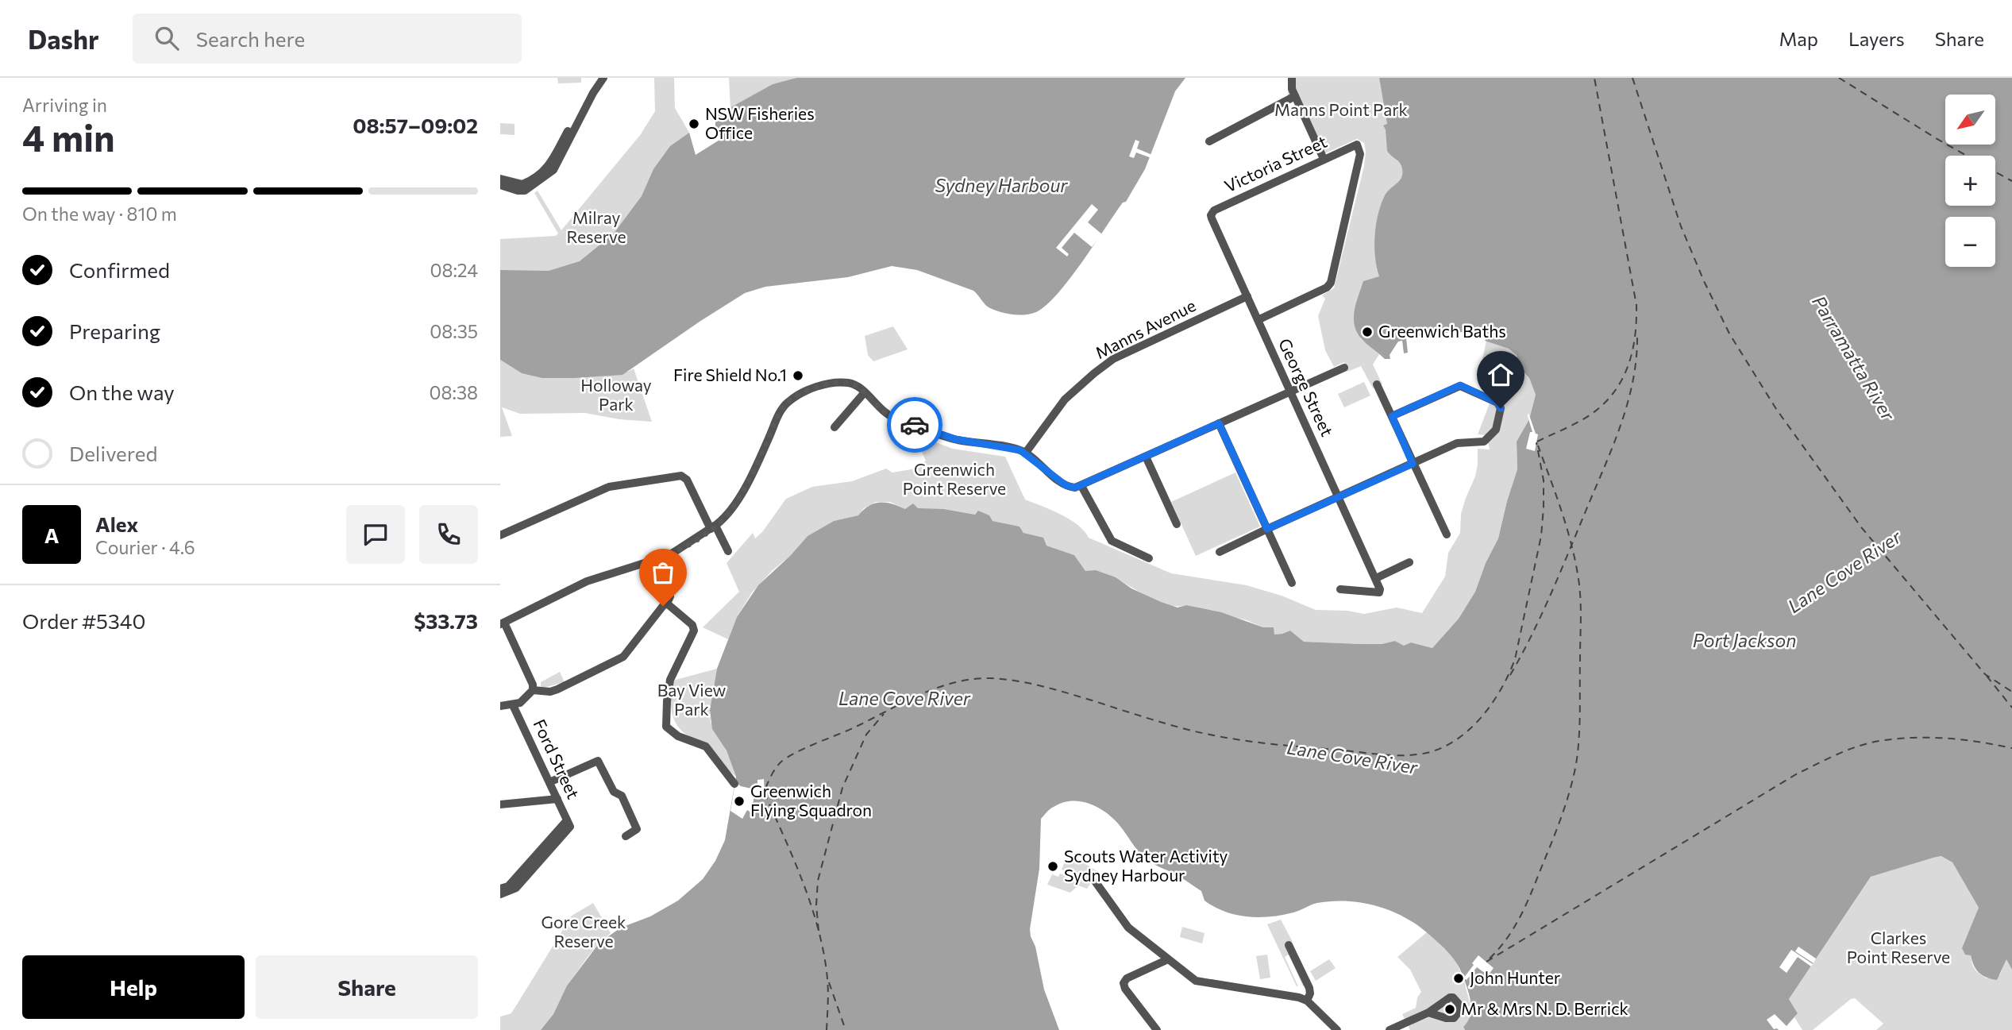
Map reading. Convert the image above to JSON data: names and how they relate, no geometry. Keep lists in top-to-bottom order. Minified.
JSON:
{"streets":{"street":["Victoria Street","Manns Avenue","George Street","Ford Street"]},"crossings":[["Victoria Street","George Street"],["Manns Avenue","George Street"]],"water":["Sydney Harbour","Parramatta River","Lane Cove River","Port Jackson"],"parks":["Manns Point Park","Milray Reserve","Holloway Park","Greenwich Point Reserve","Bay View Park","Gore Creek Reserve","Clarkes Point Reserve"],"places":["NSW Fisheries Office","Greenwich Baths","Fire Shield No.1","Greenwich Flying Squadron","Scouts Water Activity Sydney Harbour","John Hunter","Mr & Mrs N. D. Berrick"],"north":"bottom left","page":{"header":"Dashr","search":"Search here","nav":["Map","Layers","Share"],"heading":["4 min","Arriving in","08:57–09:02"],"panel":["Alex","Courier · 4.6","Order #5340","$33.73"],"map_buttons":["+","−"],"bar":"On the way · 810 m","list":[["Confirmed","08:24"],["Preparing","08:35"],["On the way","08:38"],"Delivered"],"round":"A","buttons":["Help","Share"]}}
